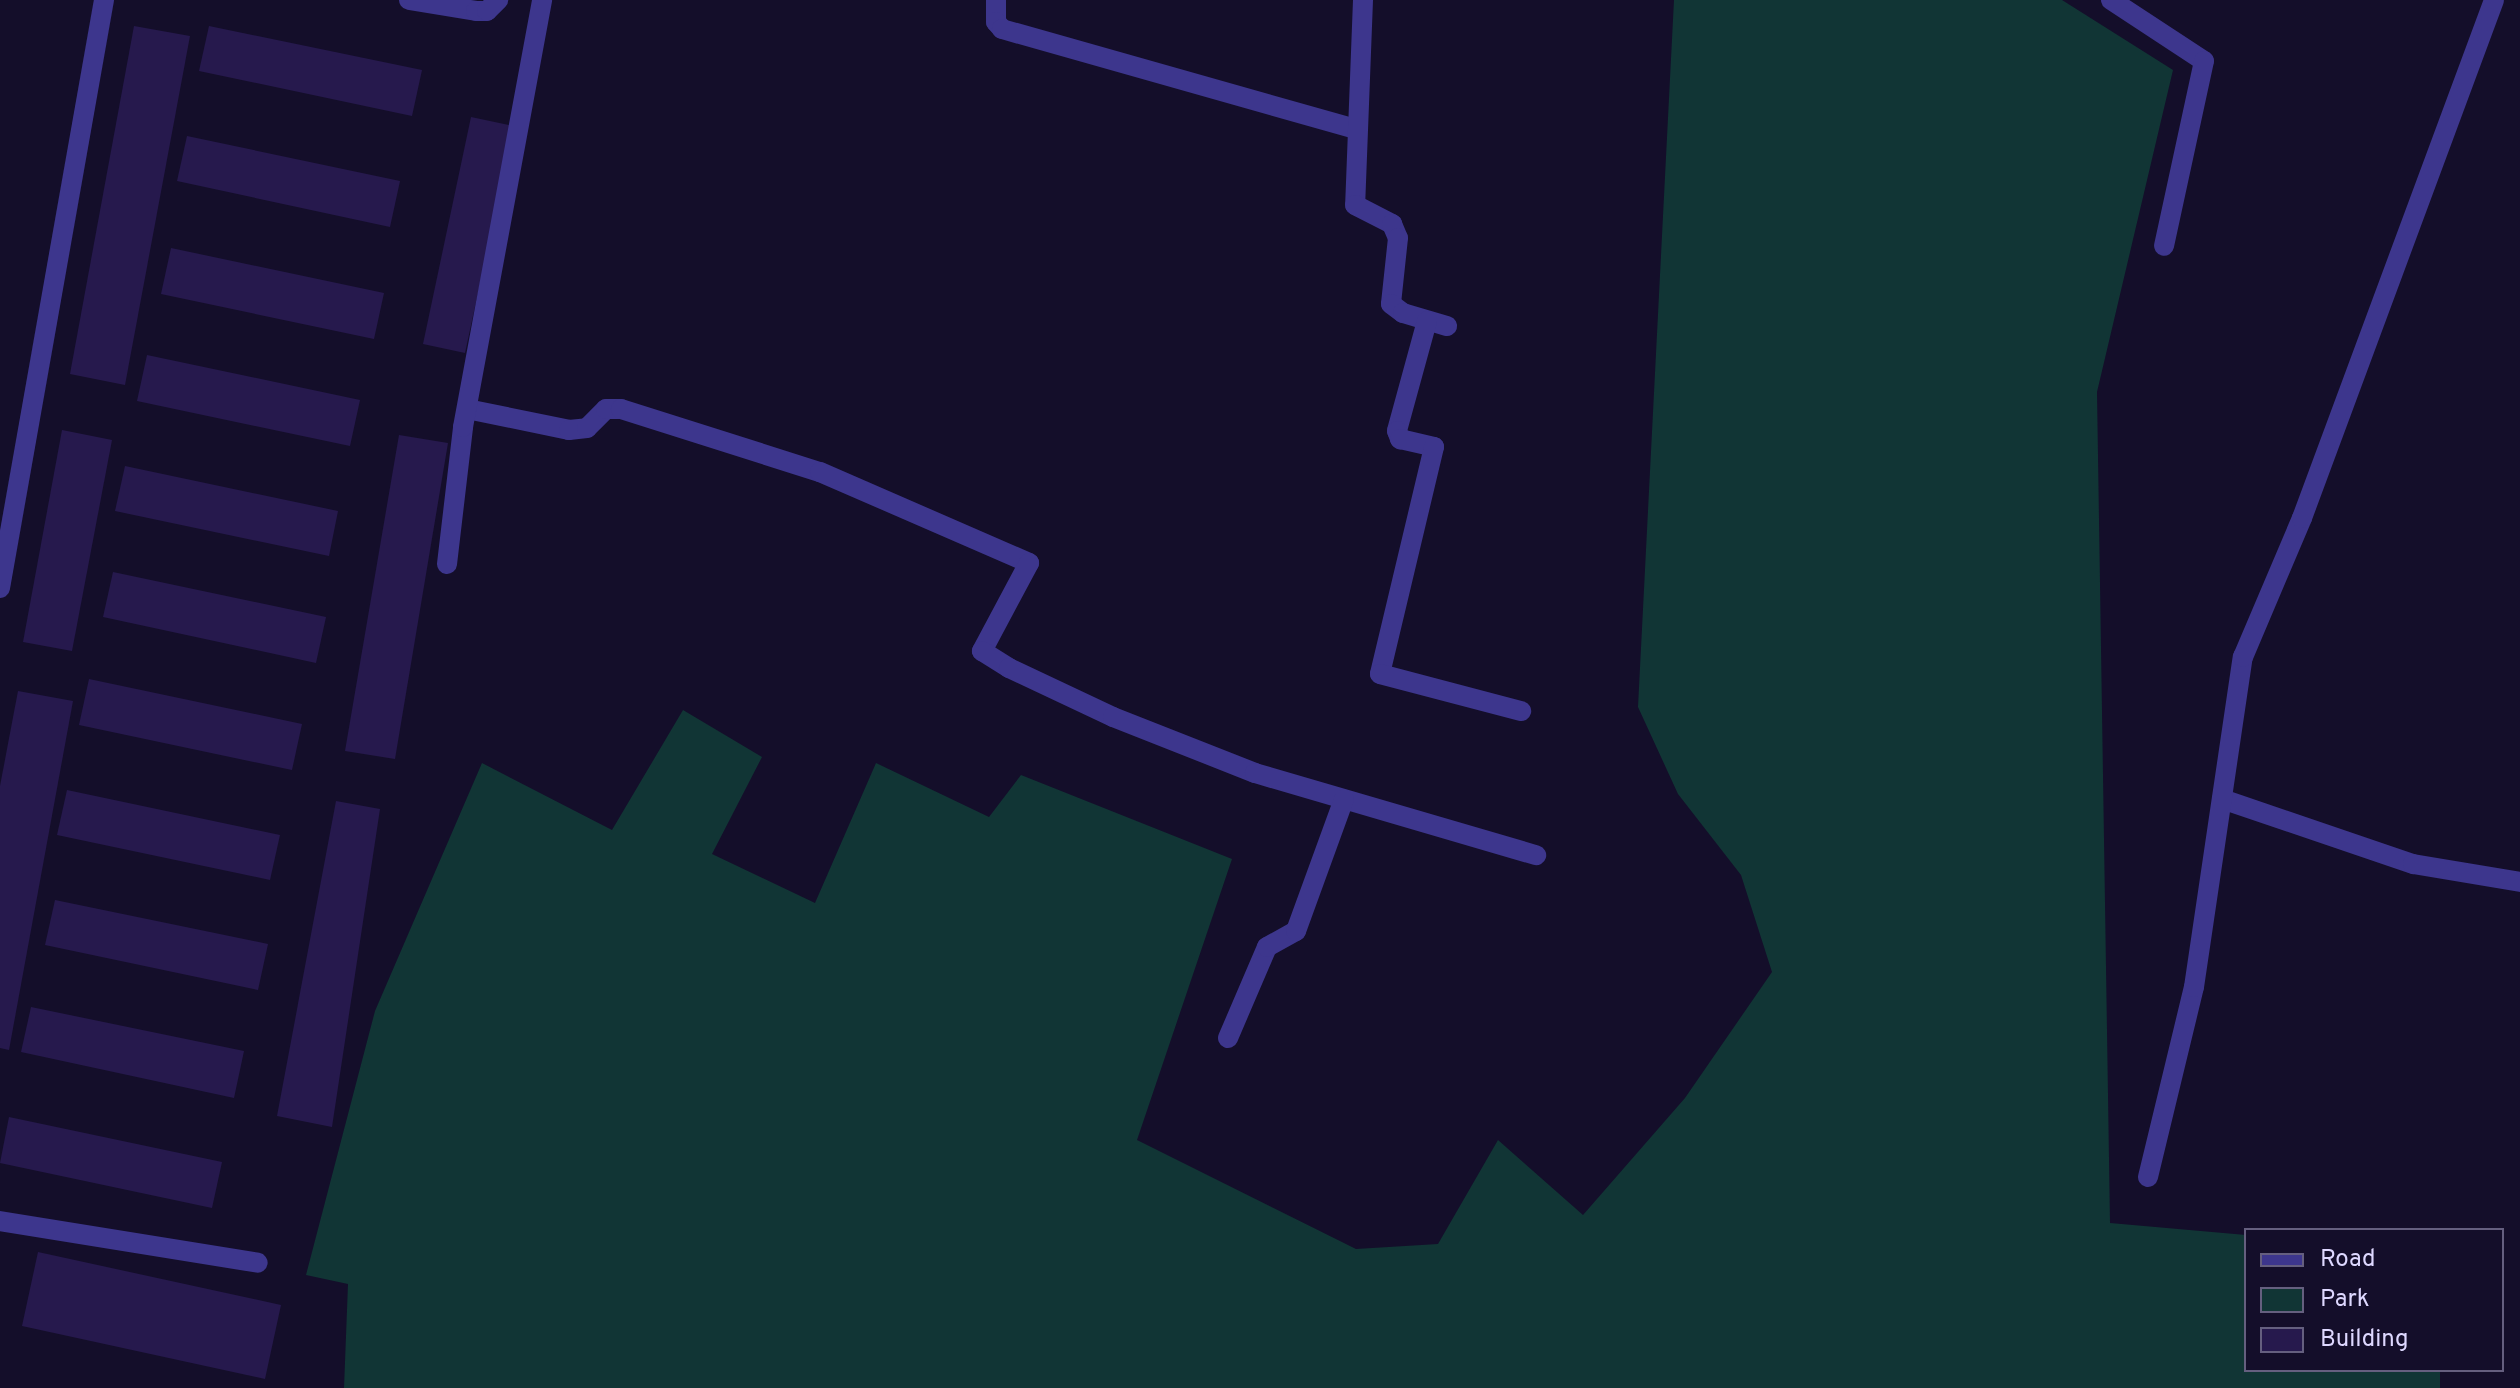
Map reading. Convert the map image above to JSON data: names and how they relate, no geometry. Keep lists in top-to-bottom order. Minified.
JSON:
{"legend":["Road","Park","Building"]}
